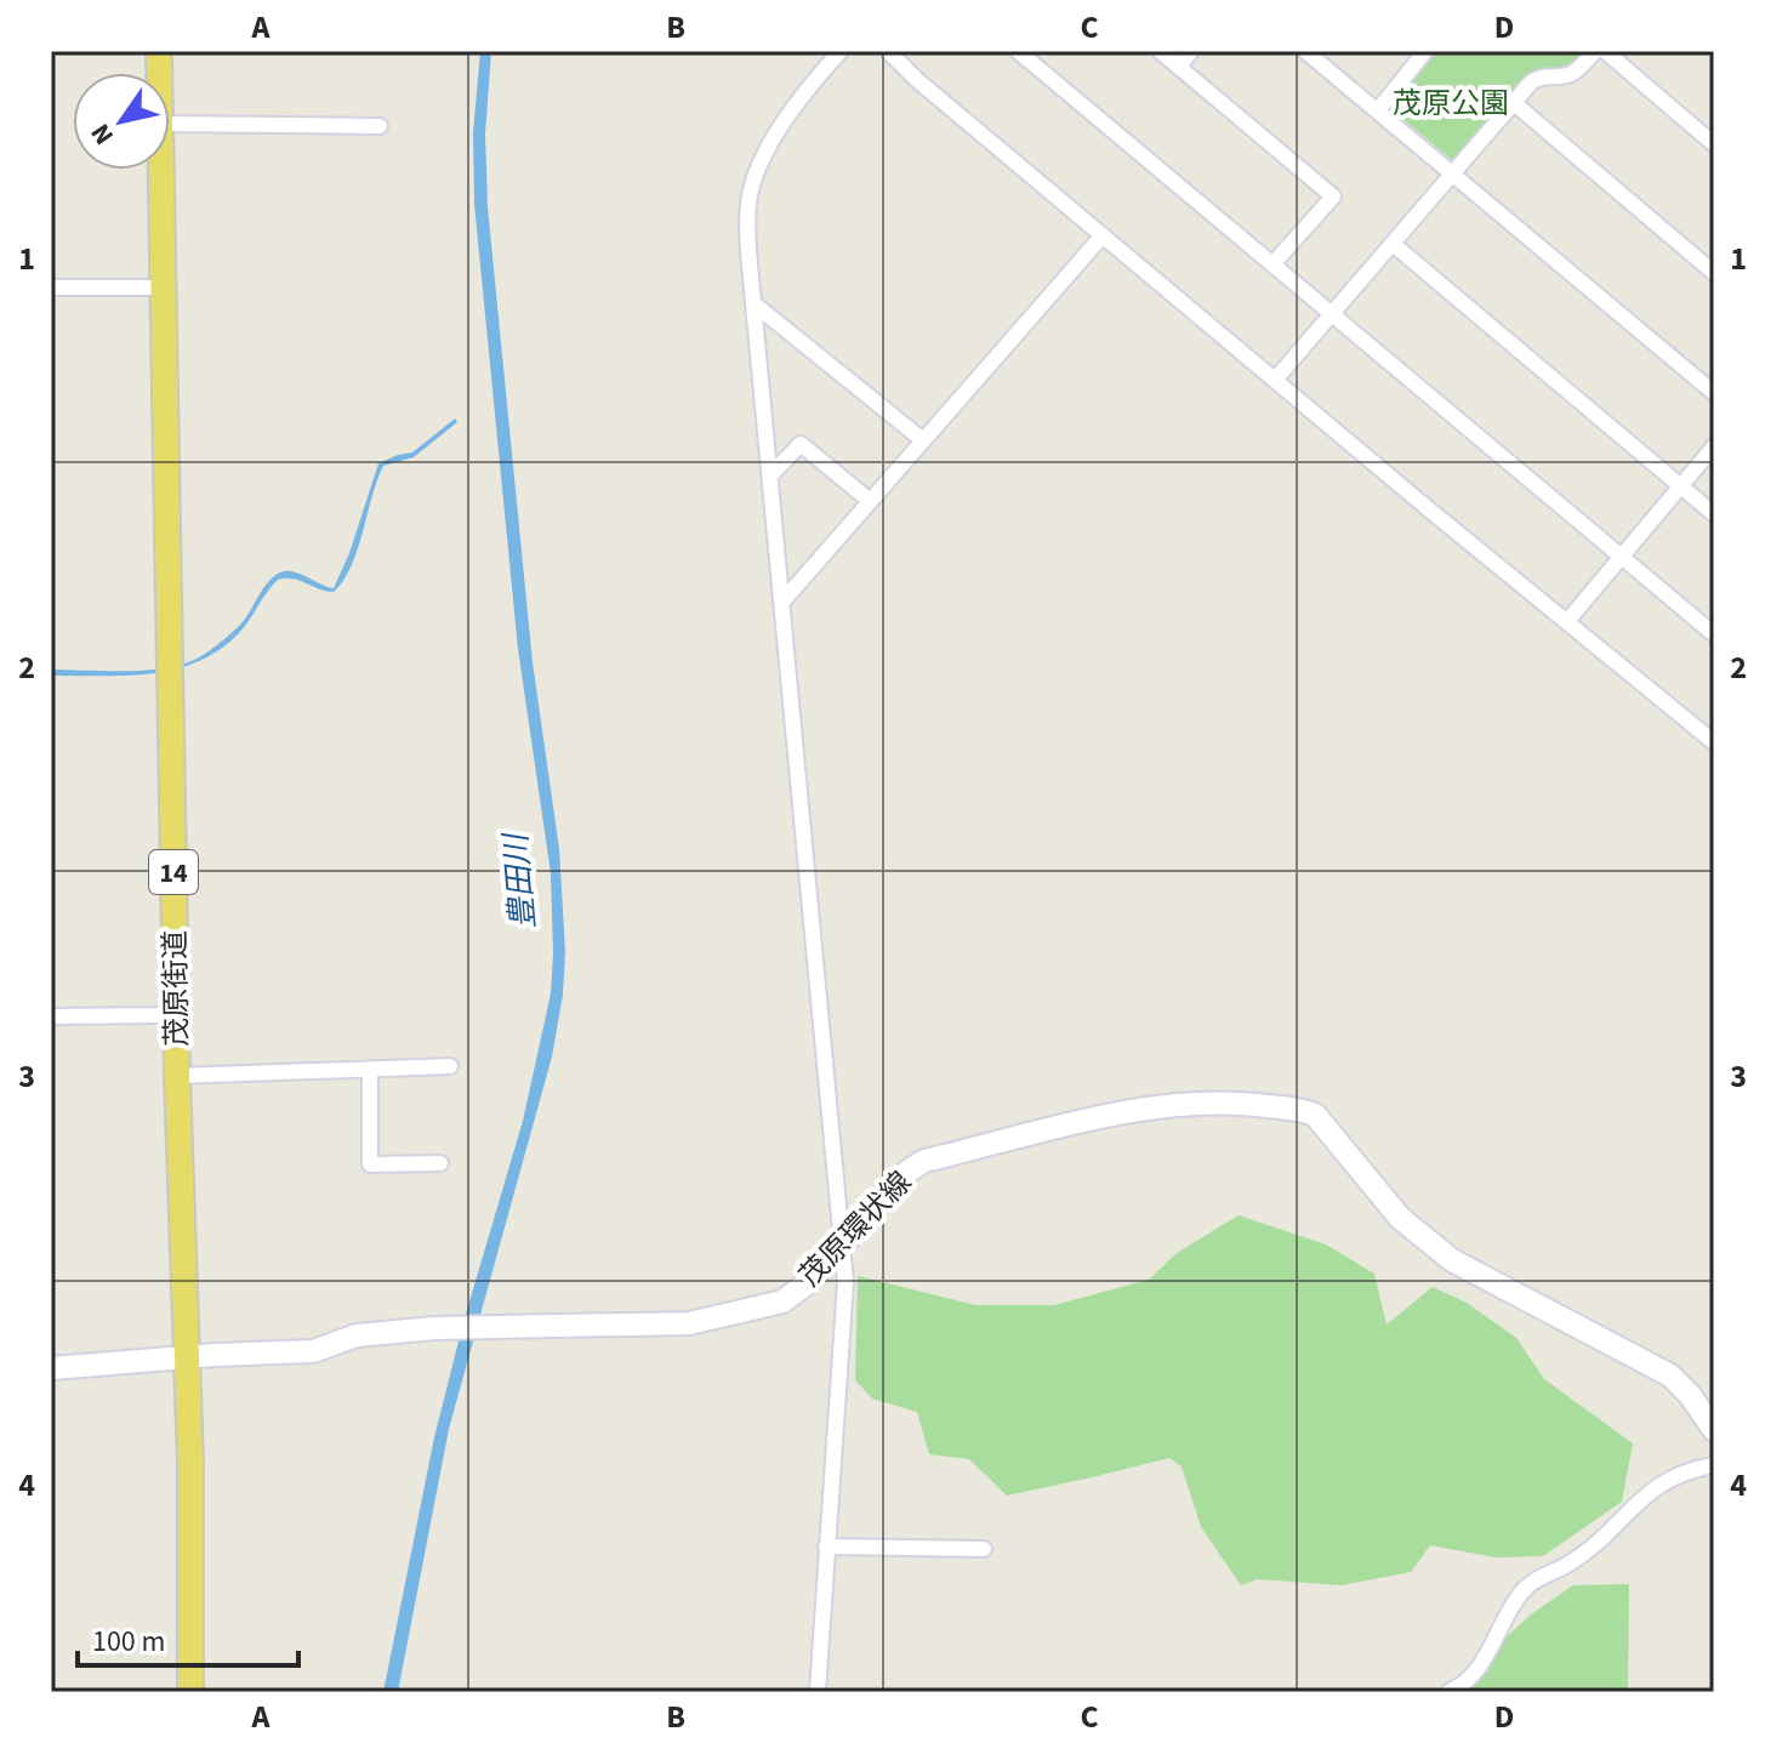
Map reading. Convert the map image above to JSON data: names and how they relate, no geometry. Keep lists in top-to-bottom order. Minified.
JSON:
{"streets":{"main road":["14","茂原街道","茂原環状線"]},"crossings":[["茂原街道","茂原環状線"]],"water":["豊田川"],"parks":["茂原公園"],"scale_bar":"100 m","north":"bottom left","grid":{"columns":["A","B","C","D"],"rows":["1","2","3","4"]}}
